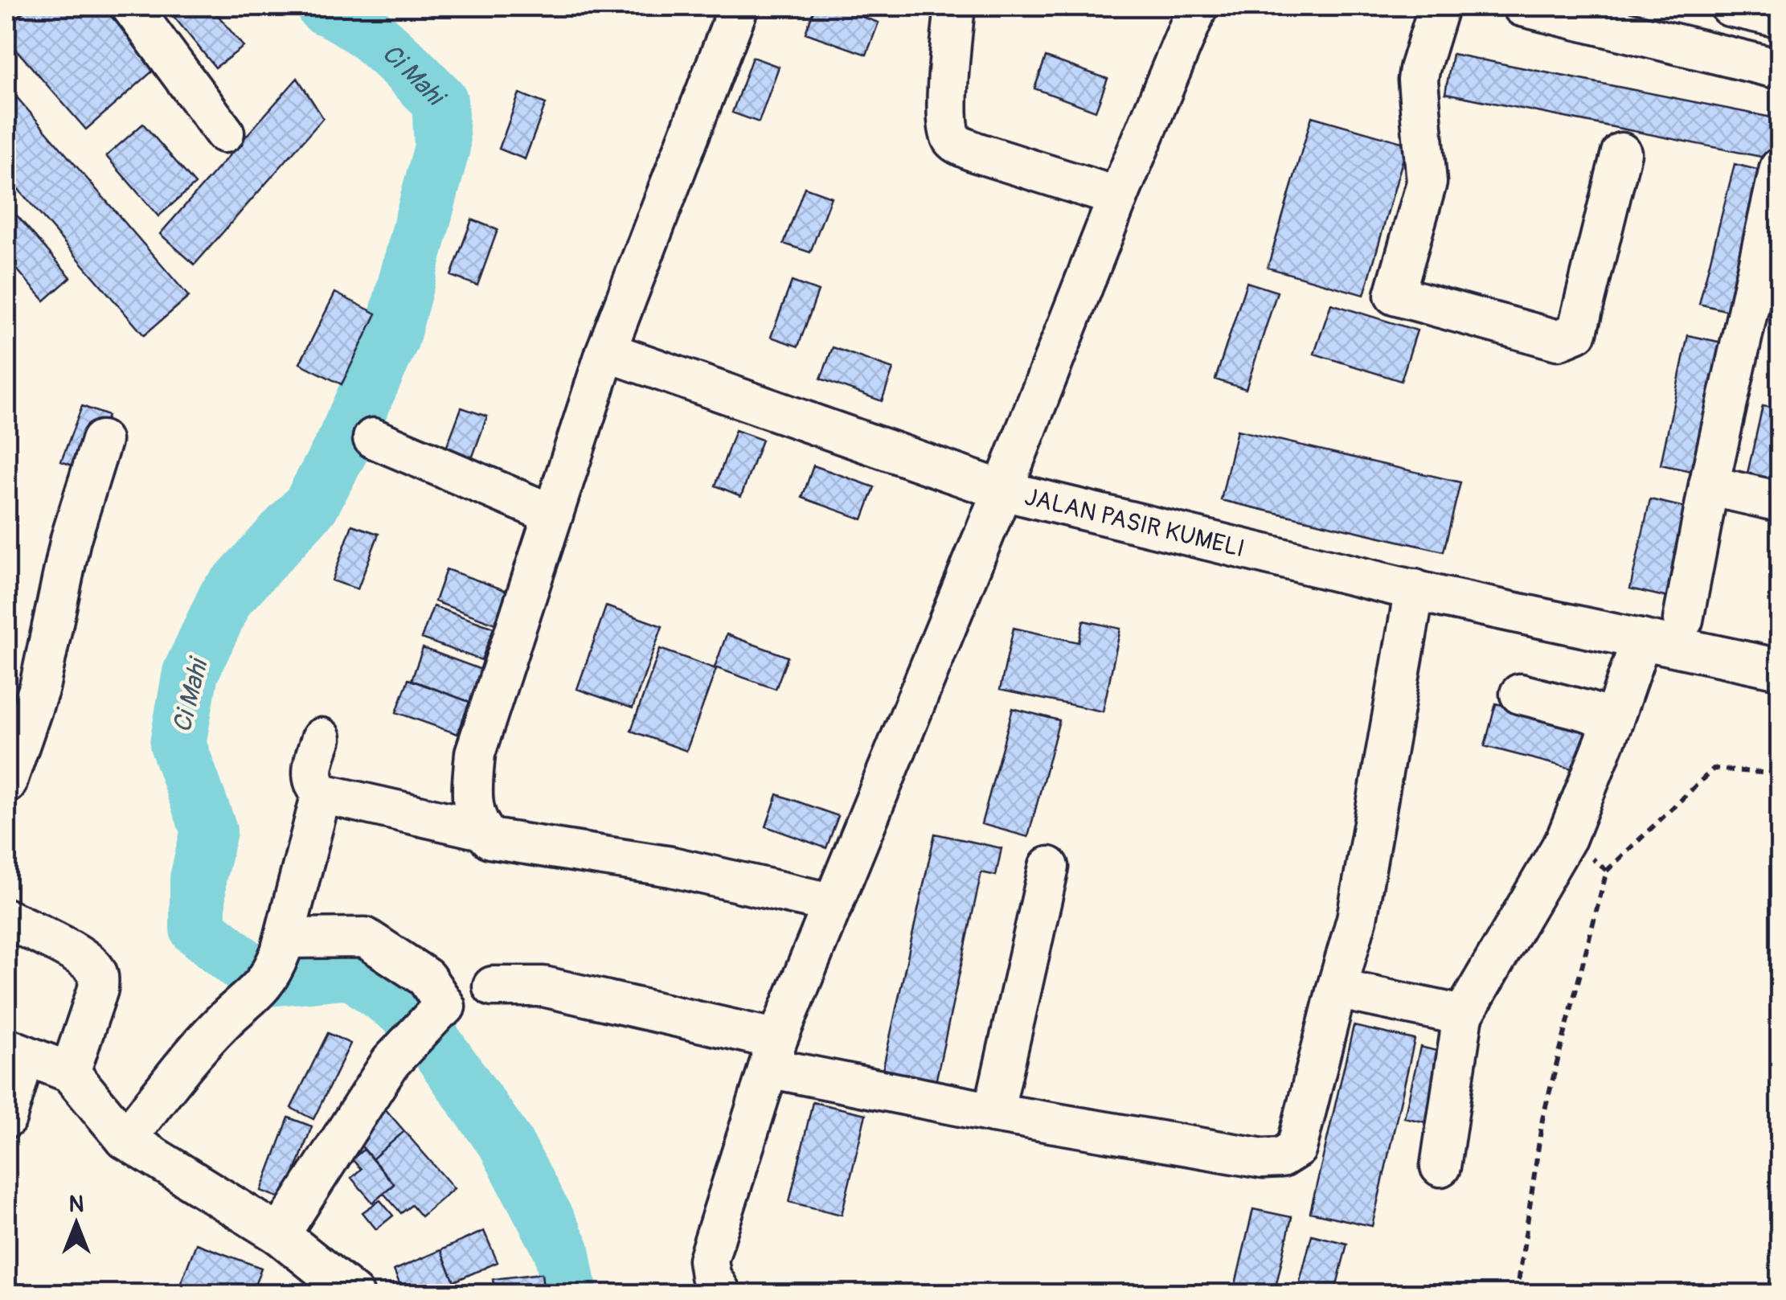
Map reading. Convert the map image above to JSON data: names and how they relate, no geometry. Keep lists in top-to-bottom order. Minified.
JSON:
{"streets":{"street":["JALAN PASIR KUMELI"]},"water":["Ci Mahi"],"north":"top"}
